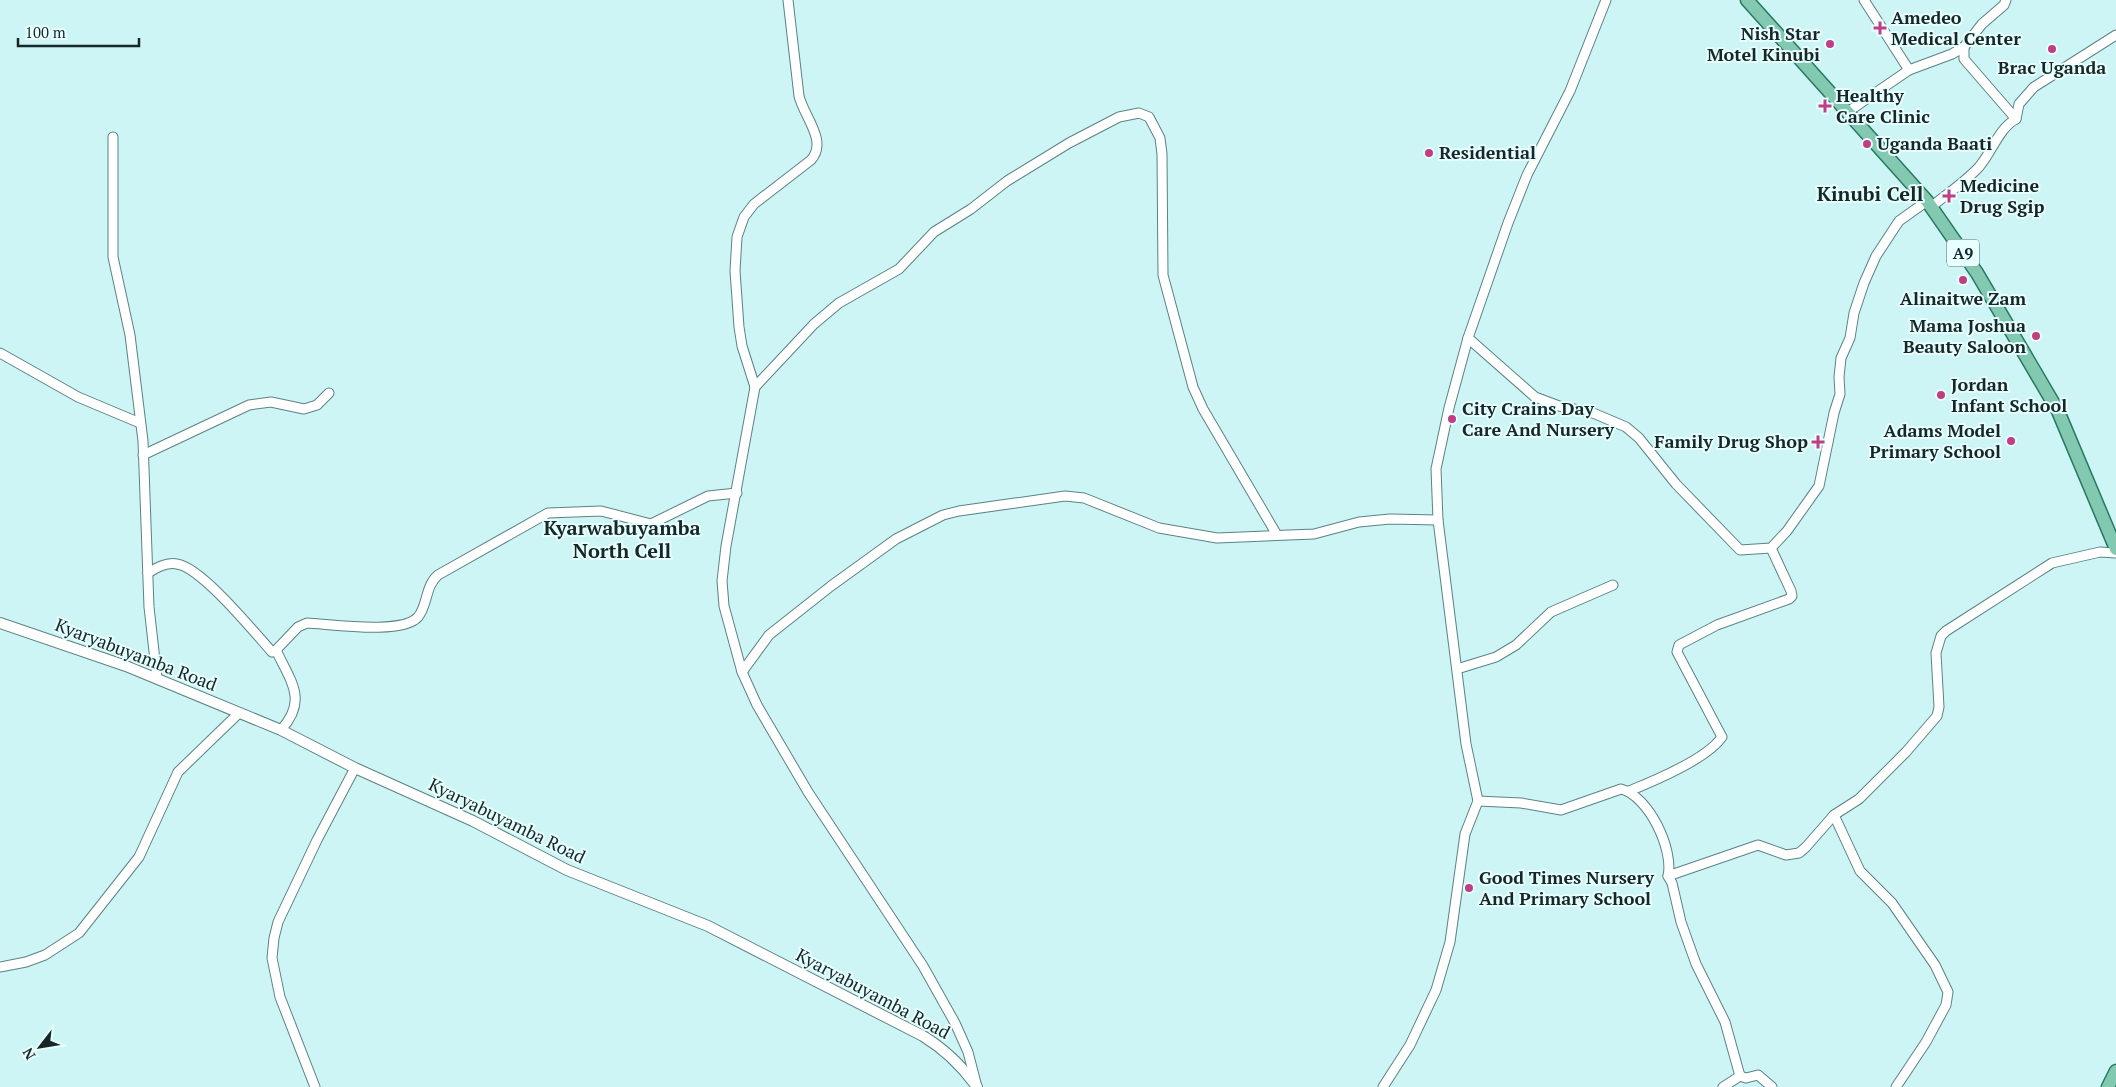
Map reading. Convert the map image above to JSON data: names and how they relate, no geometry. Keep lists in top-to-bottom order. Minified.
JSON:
{"streets":{"main road":["A9"],"street":["Kyaryabuyamba Road"]},"districts":["Kinubi Cell","Kyarwabuyamba North Cell"],"places":{"health":["Amedeo Medical Center","Healthy Care Clinic","Medicine Drug Sgip","Family Drug Shop"],"other":["Nish Star Motel Kinubi","Brac Uganda","Uganda Baati","Residential","Alinaitwe Zam","Mama Joshua Beauty Saloon","Jordan Infant School","City Crains Day Care And Nursery","Adams Model Primary School","Good Times Nursery And Primary School"]},"scale_bar":"100 m","north":"bottom left"}
